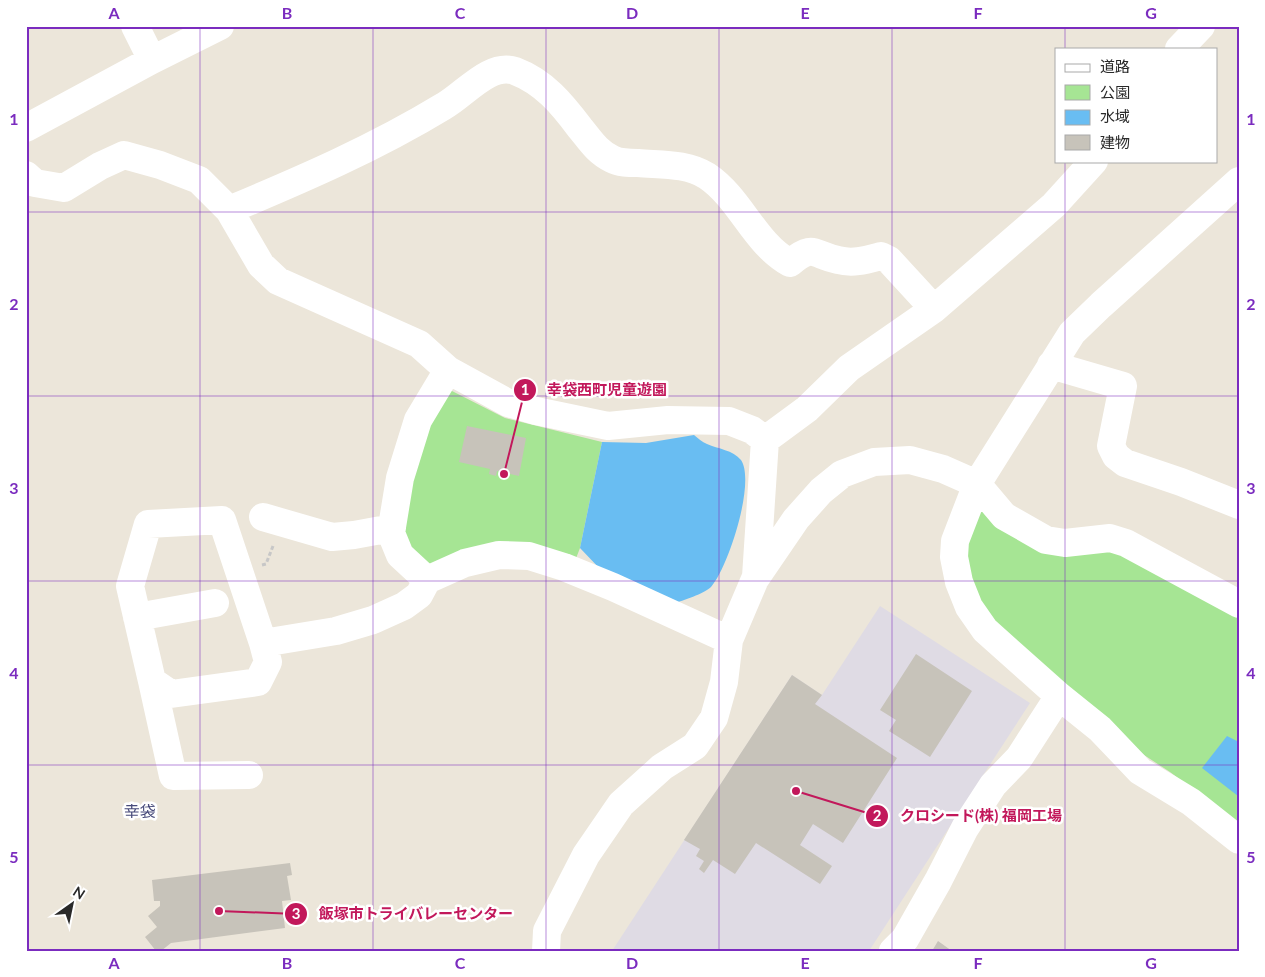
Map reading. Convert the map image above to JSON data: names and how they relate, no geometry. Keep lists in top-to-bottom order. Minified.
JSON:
{"districts":["幸袋"],"places":["幸袋西町児童遊園","クロシード(株) 福岡工場","飯塚市トライバレーセンター"],"legend":["道路","公園","水域","建物"],"north":"top right","grid":{"columns":["A","B","C","D","E","F","G"],"rows":["1","2","3","4","5"]}}
